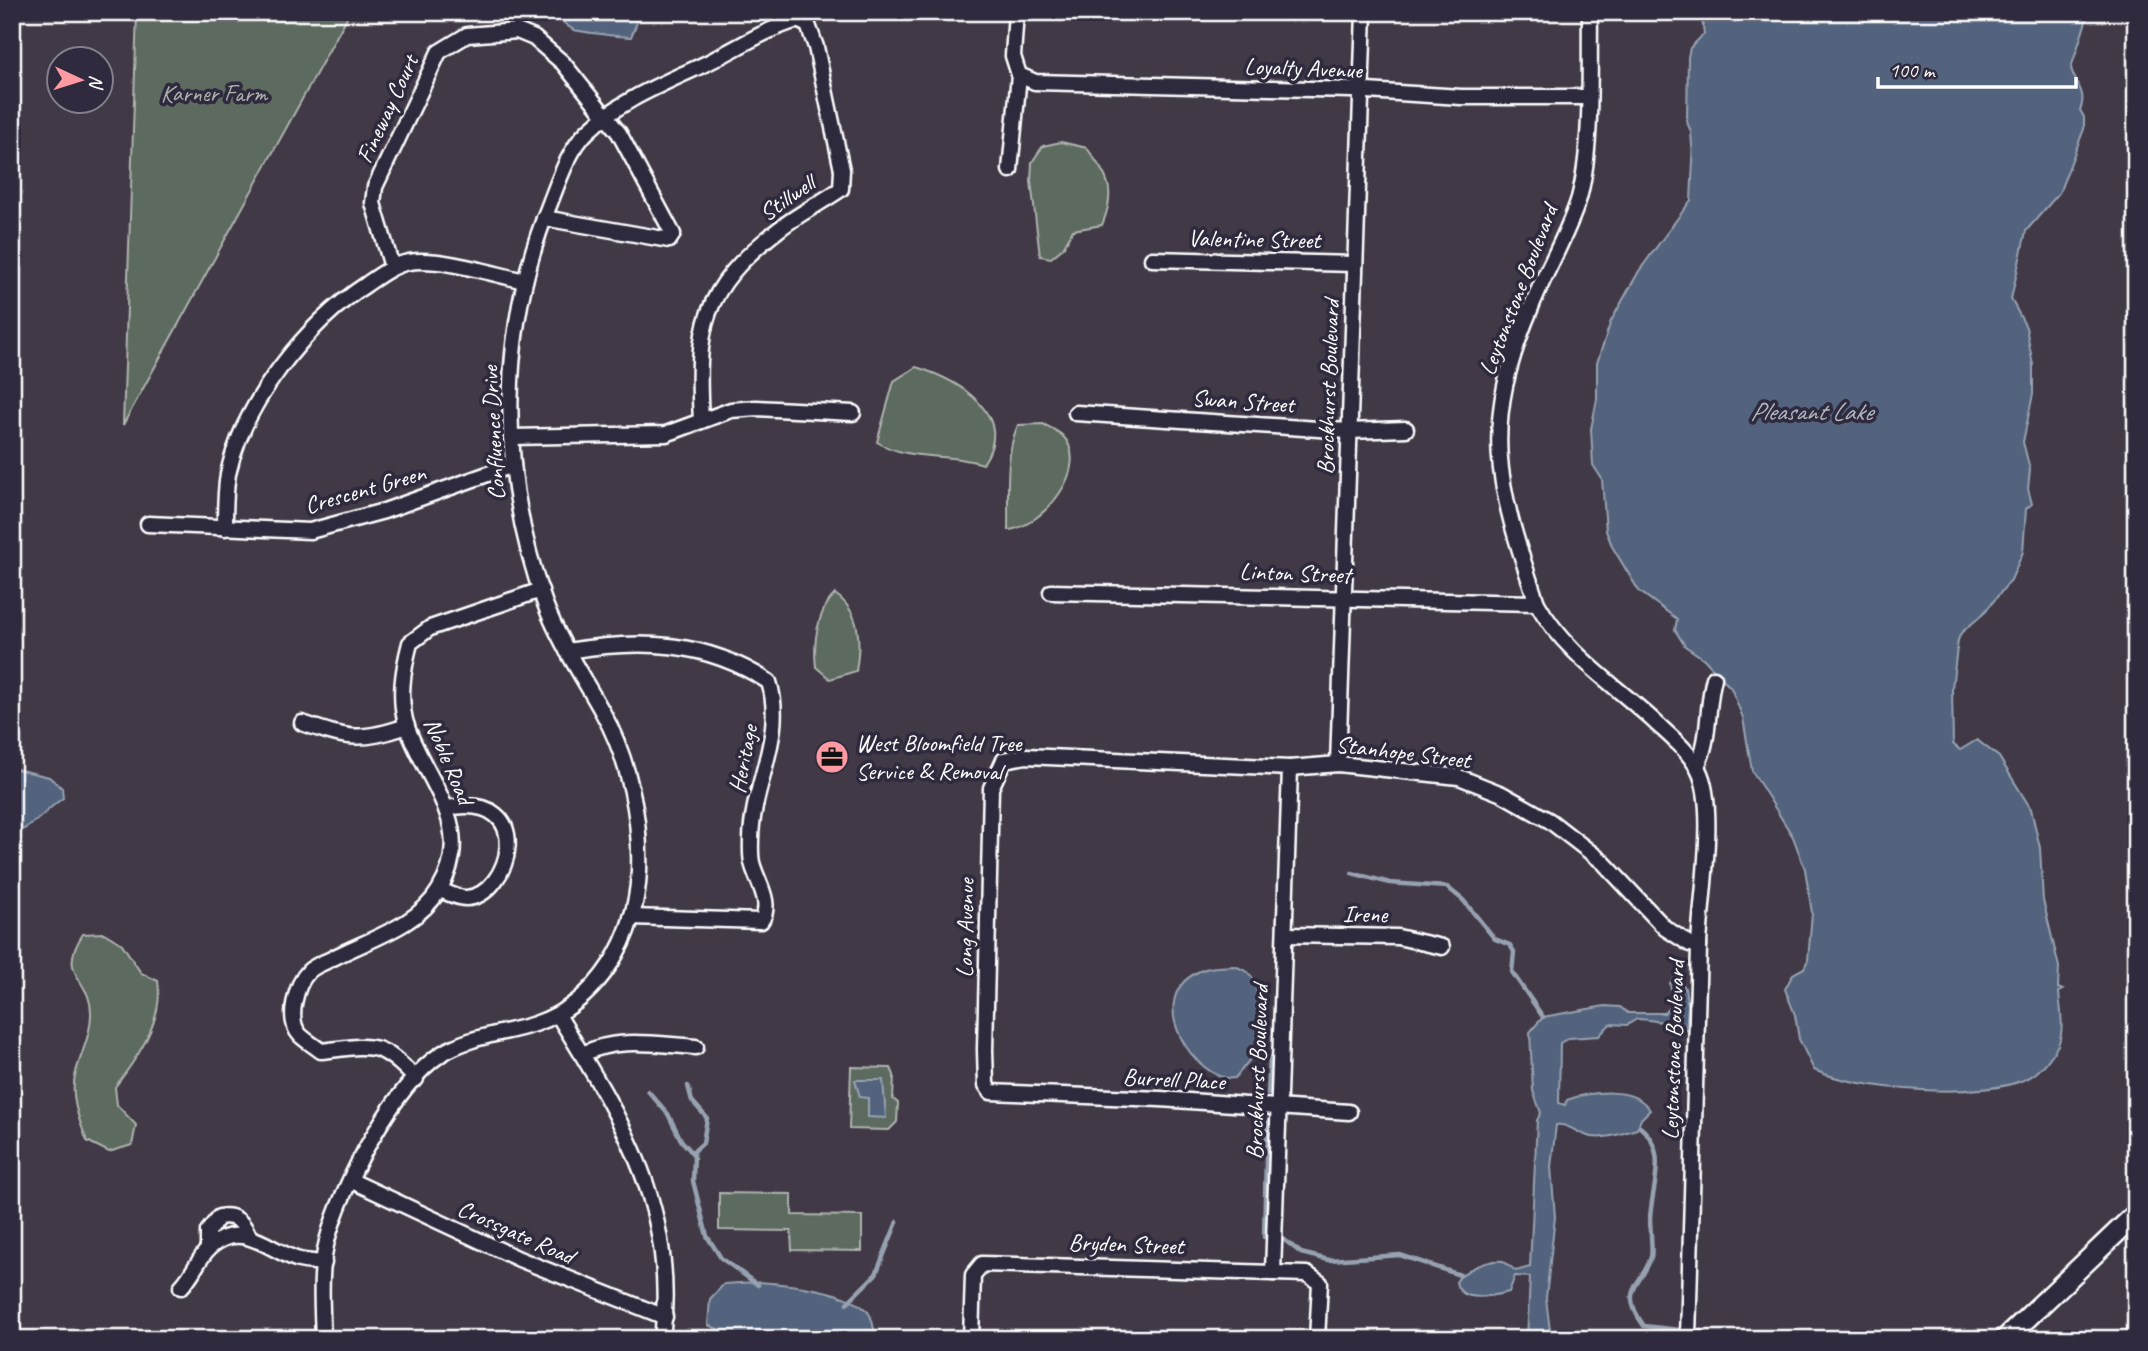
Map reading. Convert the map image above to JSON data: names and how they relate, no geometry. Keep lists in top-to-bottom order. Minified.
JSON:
{"streets":{"street":["Loyalty Avenue","Fineway Court","Stillwell","Valentine Street","Leytonstone Boulevard","Brockhurst Boulevard","Swan Street","Confluence Drive","Crescent Green","Linton Street","Stanhope Street","Heritage","Noble Road","Irene","Long Avenue","Burrell Place","Crossgate Road","Bryden Street"]},"crossings":[["Loyalty Avenue","Leytonstone Boulevard"],["Loyalty Avenue","Brockhurst Boulevard"],["Fineway Court","Confluence Drive"],["Stillwell","Confluence Drive"],["Valentine Street","Brockhurst Boulevard"],["Leytonstone Boulevard","Linton Street"],["Leytonstone Boulevard","Stanhope Street"],["Brockhurst Boulevard","Swan Street"],["Brockhurst Boulevard","Linton Street"],["Brockhurst Boulevard","Stanhope Street"],["Brockhurst Boulevard","Irene"],["Brockhurst Boulevard","Burrell Place"],["Brockhurst Boulevard","Bryden Street"],["Confluence Drive","Crescent Green"],["Confluence Drive","Heritage"],["Confluence Drive","Noble Road"],["Confluence Drive","Crossgate Road"],["Stanhope Street","Long Avenue"],["Long Avenue","Burrell Place"]],"water":["Pleasant Lake"],"parks":["Karner Farm"],"places":{"office":["West Bloomfield Tree Service & Removal"]},"scale_bar":"100 m","north":"right"}
